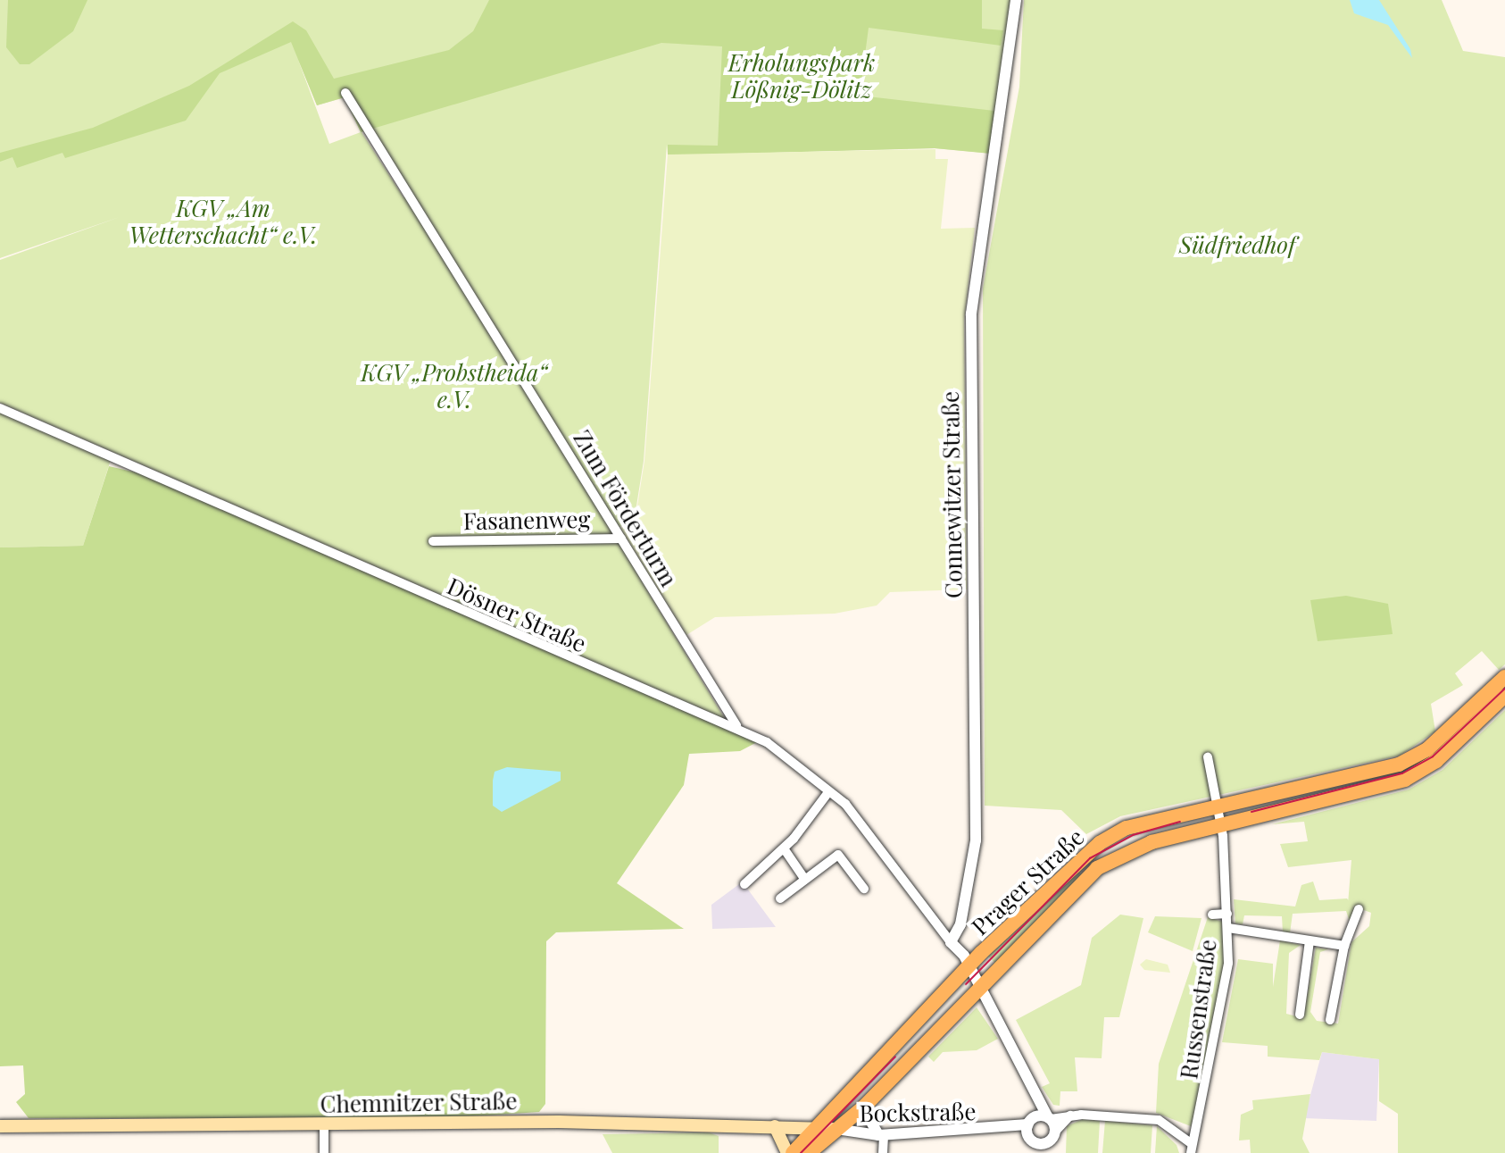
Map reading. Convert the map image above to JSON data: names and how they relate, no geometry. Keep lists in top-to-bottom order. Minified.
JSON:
{"streets":{"main road":["Prager Straße","Chemnitzer Straße"],"street":["Connewitzer Straße","Zum Förderturm","Fasanenweg","Dösner Straße","Russenstraße","Bockstraße"]},"crossings":[["Connewitzer Straße","Dösner Straße"],["Zum Förderturm","Fasanenweg"],["Zum Förderturm","Dösner Straße"],["Prager Straße","Russenstraße"],["Prager Straße","Chemnitzer Straße"],["Prager Straße","Bockstraße"],["Chemnitzer Straße","Bockstraße"]],"parks":["Erholungspark Lößnig-Dölitz","KGV „Am Wetterschacht“ e.V.","Südfriedhof","KGV „Probstheida“ e.V."]}
